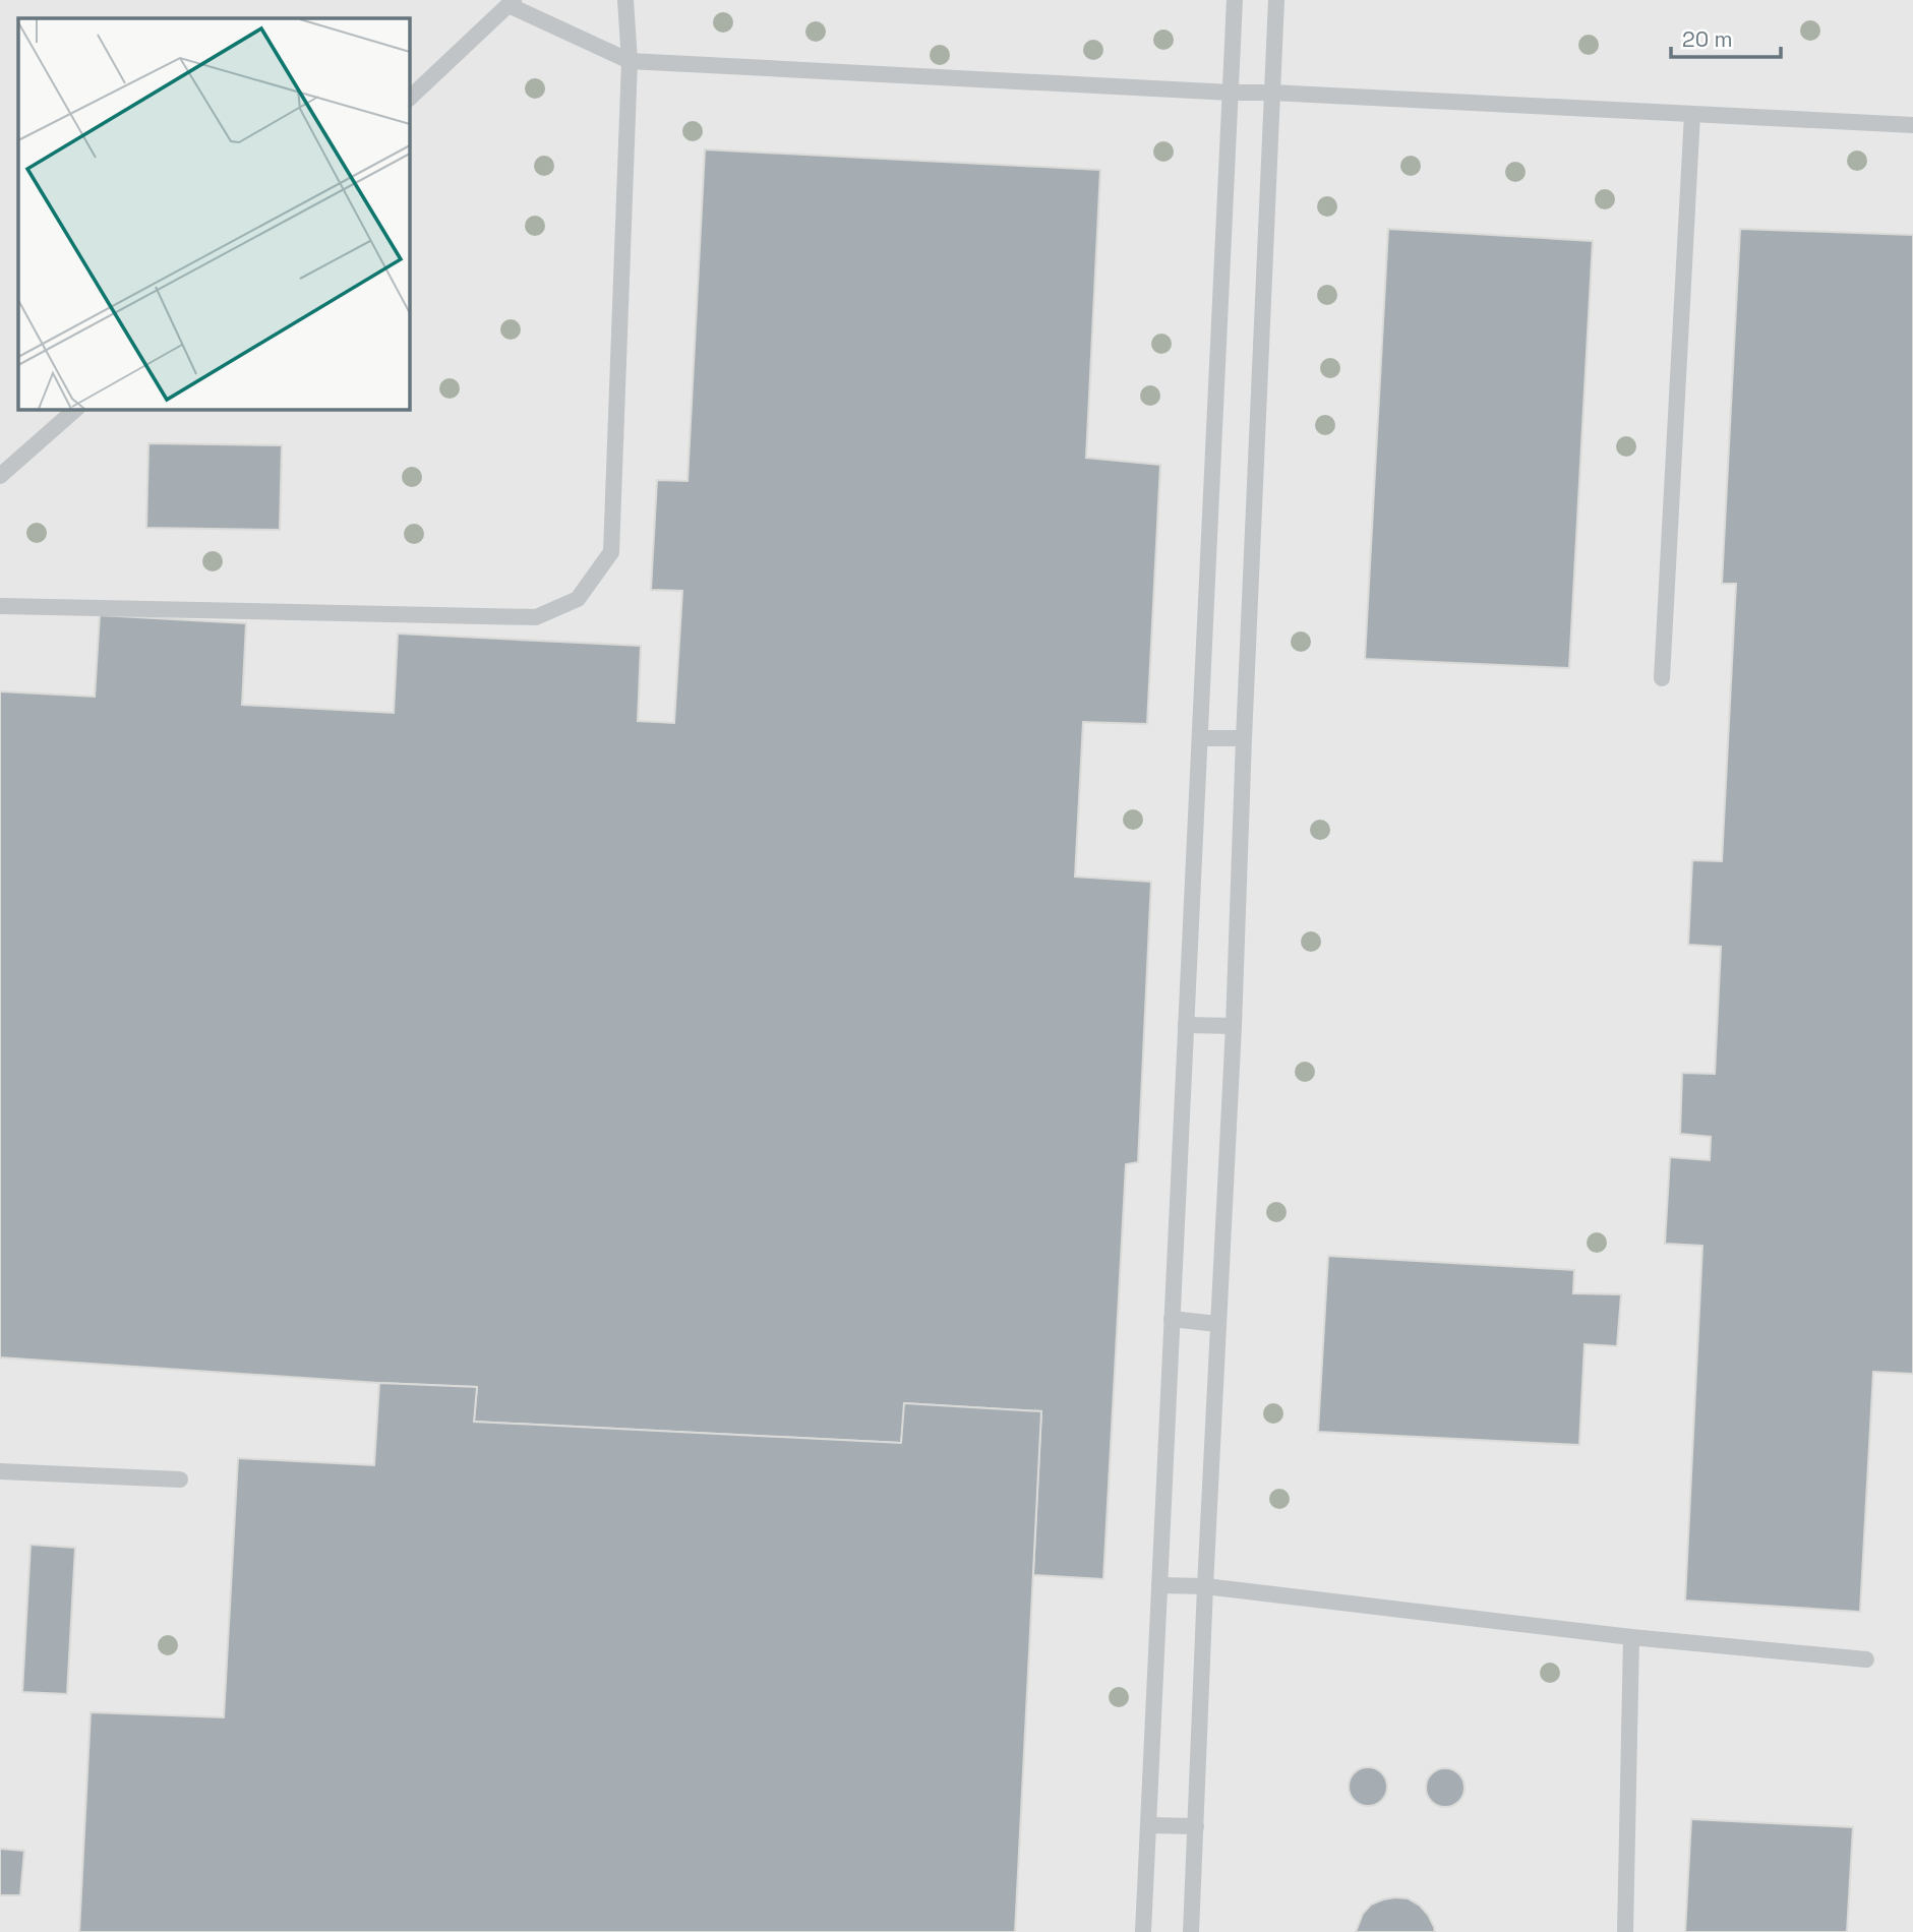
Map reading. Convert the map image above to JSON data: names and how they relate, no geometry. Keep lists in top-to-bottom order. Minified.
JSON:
{"scale_bar":"20 m"}
